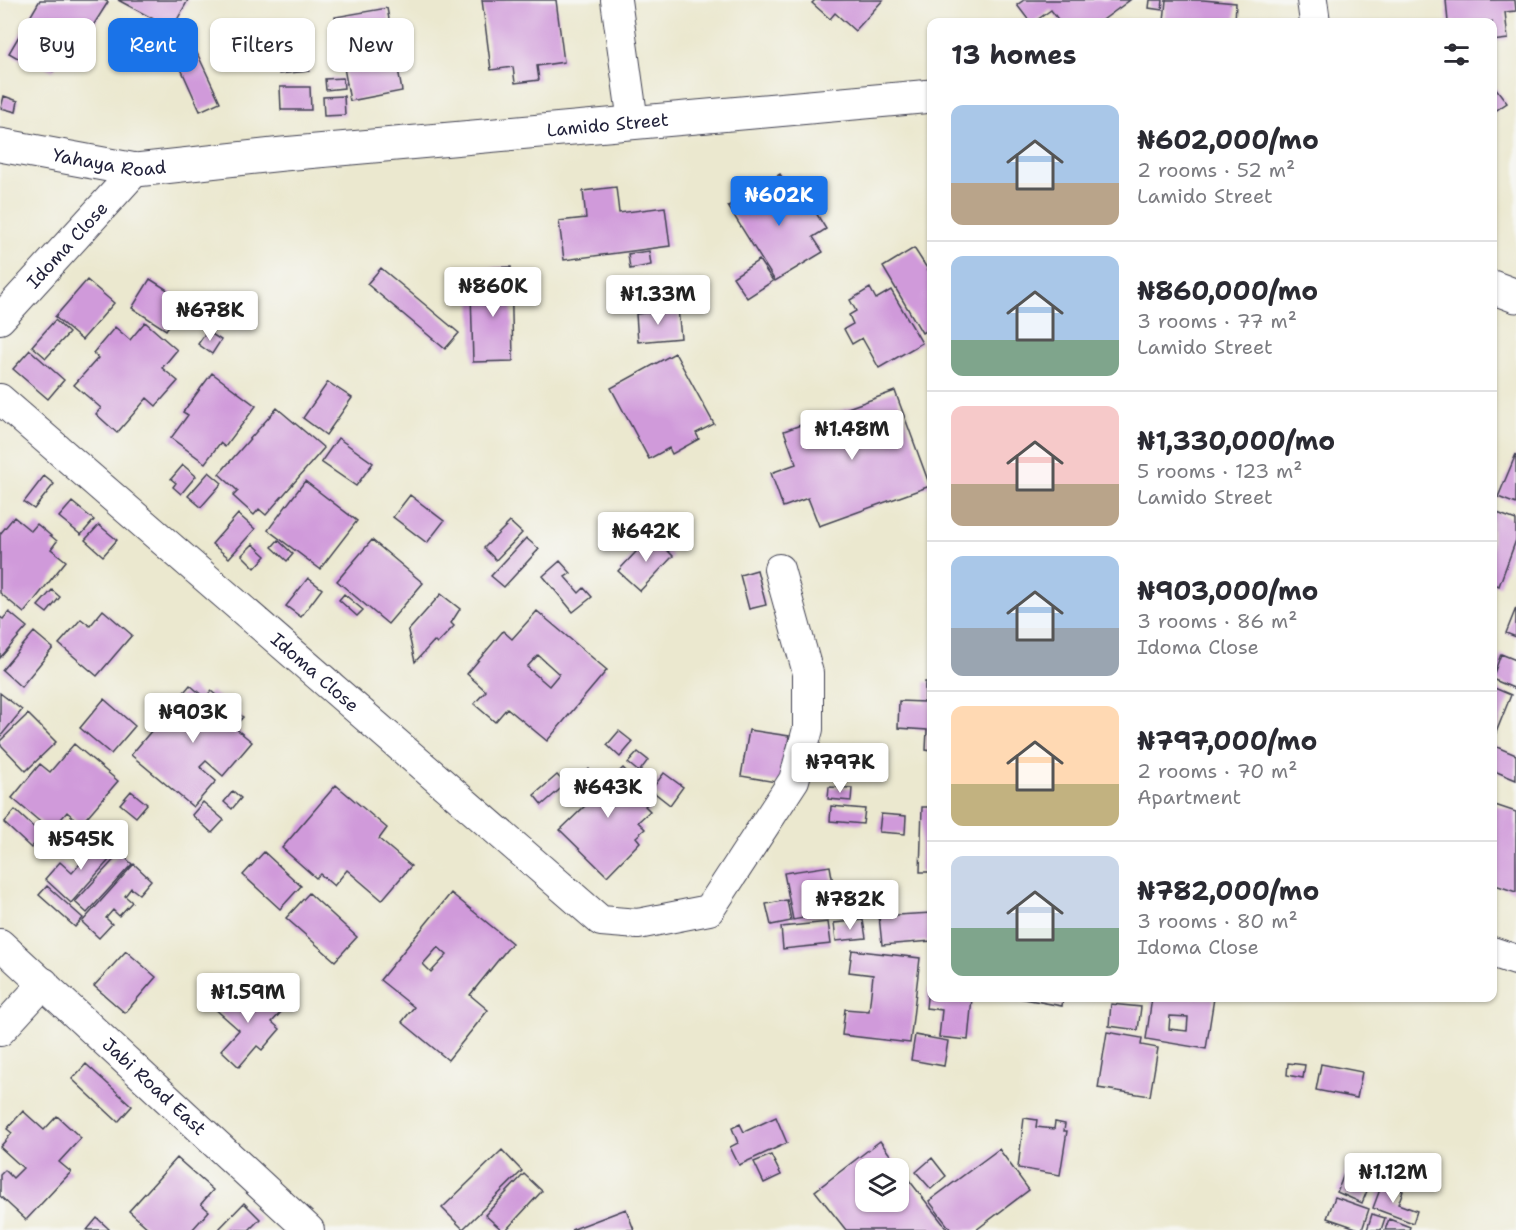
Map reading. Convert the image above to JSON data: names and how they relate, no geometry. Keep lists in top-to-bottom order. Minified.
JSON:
{"streets":{"street":["Lamido Street","Yahaya Road","Idoma Close","Jabi Road East"]},"crossings":[["Lamido Street","Yahaya Road"],["Yahaya Road","Idoma Close"]],"page":{"chip":["Buy","Rent","Filters","New"],"heading":"13 homes","list":[{"name":"₦602,000/mo","note":"2 rooms · 52 m² · Lamido Street"},{"name":"₦860,000/mo","note":"3 rooms · 77 m² · Lamido Street"},{"name":"₦1,330,000/mo","note":"5 rooms · 123 m² · Lamido Street"},{"name":"₦903,000/mo","note":"3 rooms · 86 m² · Idoma Close"},{"name":"₦797,000/mo","note":"2 rooms · 70 m² · Apartment"},{"name":"₦782,000/mo","note":"3 rooms · 80 m² · Idoma Close"}],"price":["₦602K","₦860K","₦1.33M","₦678K","₦1.48M","₦642K","₦903K","₦797K","₦643K","₦545K","₦782K","₦1.59M","₦1.12M"]}}
